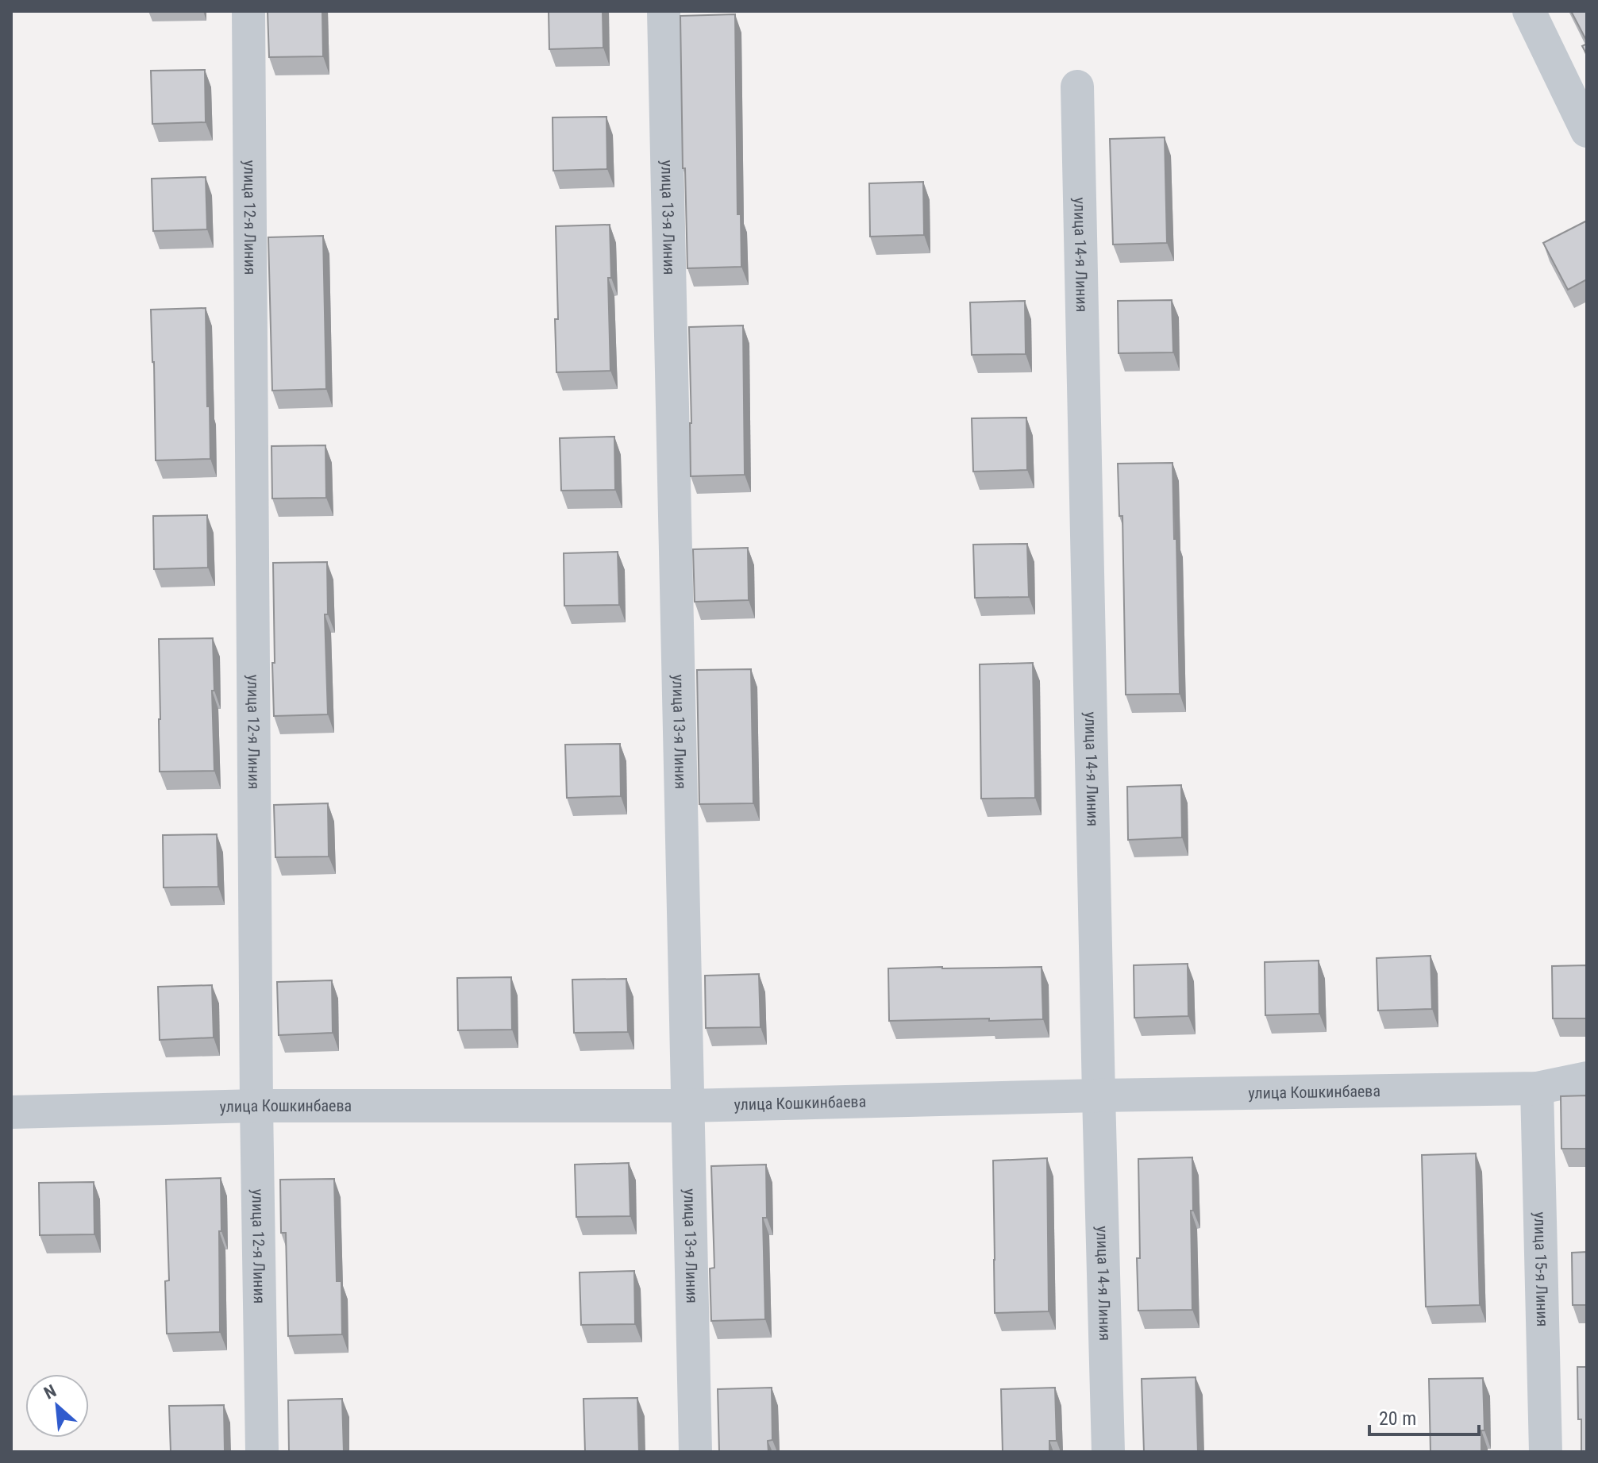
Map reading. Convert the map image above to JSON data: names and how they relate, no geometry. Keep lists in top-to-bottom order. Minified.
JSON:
{"streets":{"street":["улица 12-я Линия","улица 13-я Линия","улица 14-я Линия","улица Кошкинбаева","улица 15-я Линия"]},"crossings":[["улица 12-я Линия","улица Кошкинбаева"],["улица 13-я Линия","улица Кошкинбаева"],["улица 14-я Линия","улица Кошкинбаева"],["улица Кошкинбаева","улица 15-я Линия"]],"scale_bar":"20 m","north":"top left"}
